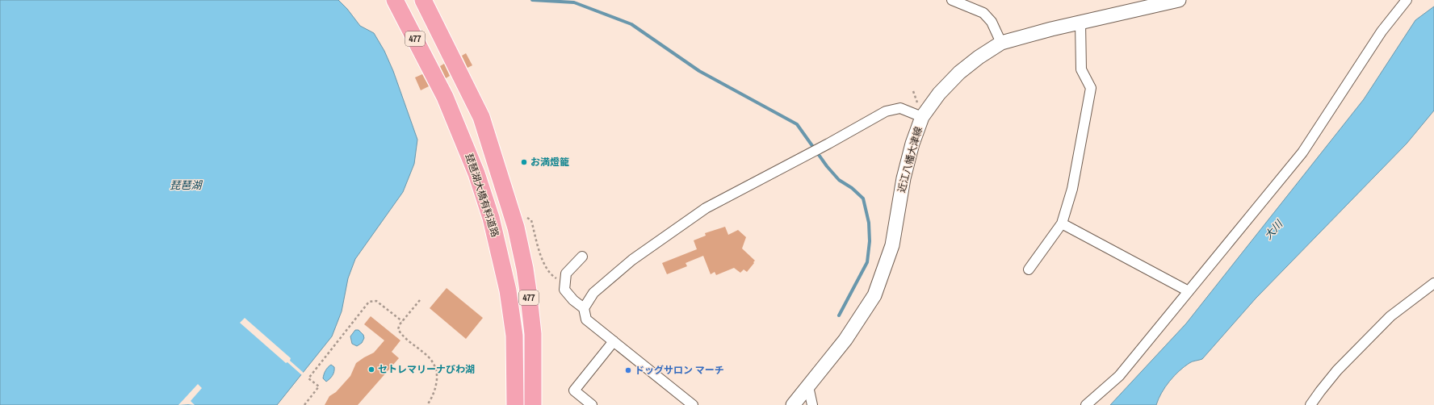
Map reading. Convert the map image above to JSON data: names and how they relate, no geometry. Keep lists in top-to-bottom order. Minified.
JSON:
{"streets":{"highway":["477","琵琶湖大橋有料道路"],"main road":["近江八幡大津線"]},"water":["琵琶湖","大川"],"places":["お満燈籠","セトレマリーナびわ湖","ドッグサロン マーチ"]}
